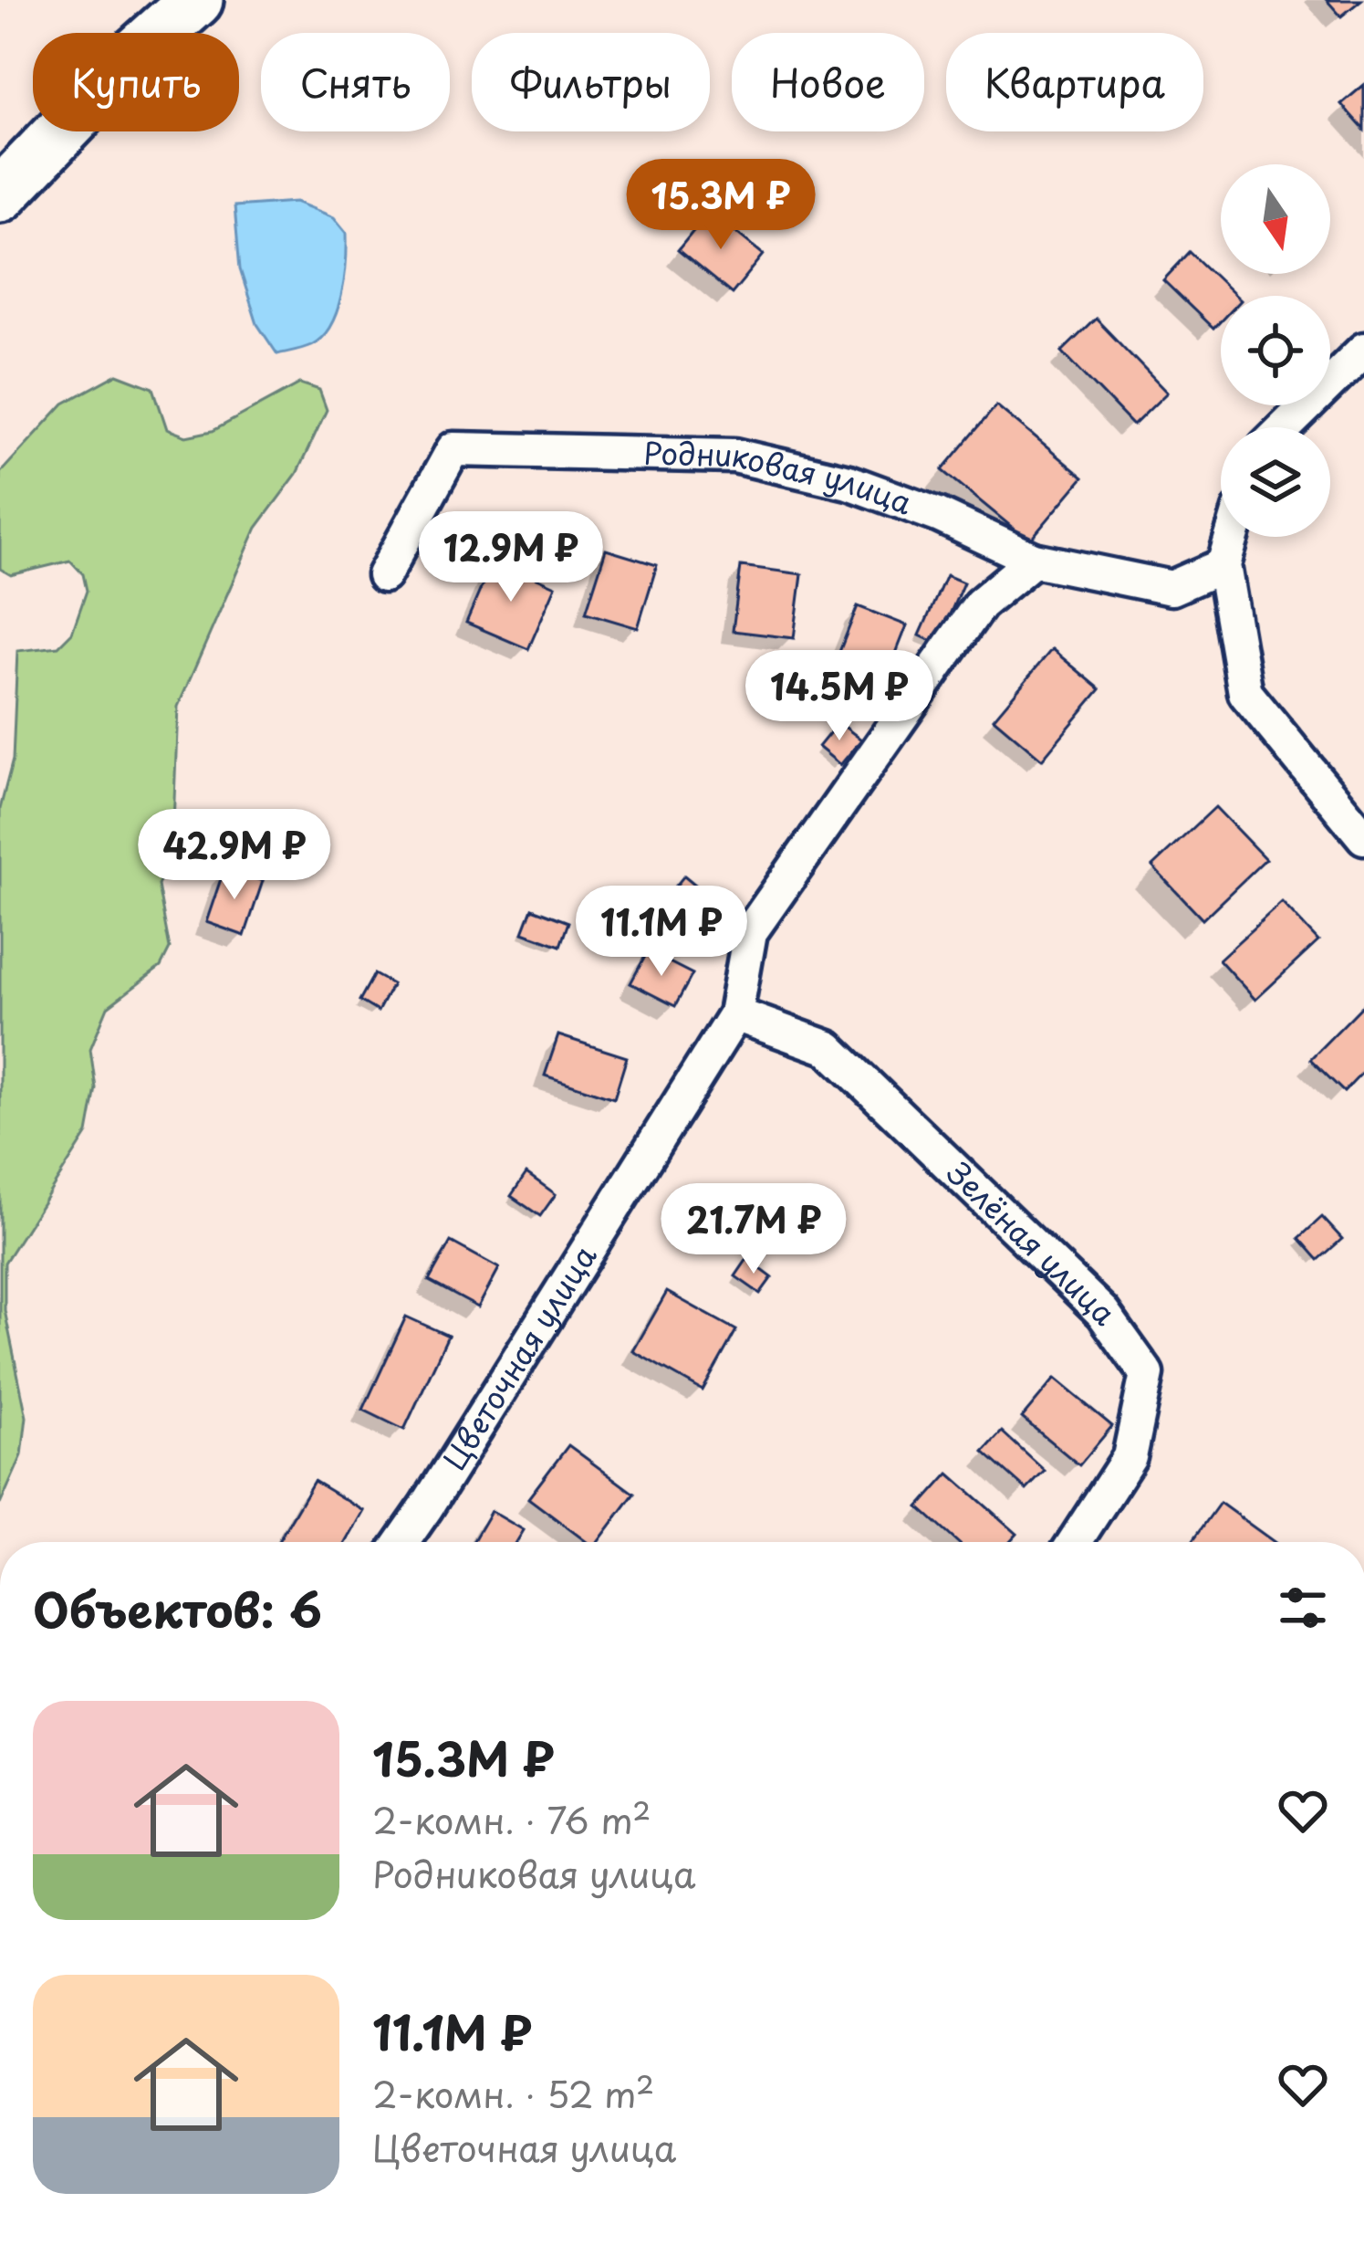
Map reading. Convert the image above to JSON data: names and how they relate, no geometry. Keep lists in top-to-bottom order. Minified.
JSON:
{"streets":{"street":["Родниковая улица","Зелёная улица","Цветочная улица"]},"crossings":[["Родниковая улица","Цветочная улица"],["Зелёная улица","Цветочная улица"]],"north":"bottom","page":{"chip":["Купить","Снять","Фильтры","Новое","Квартира"],"price":["15.3M ₽","12.9M ₽","14.5M ₽","42.9M ₽","11.1M ₽","21.7M ₽"],"heading":"Объектов: 6","list":[{"name":"15.3M ₽","note":"2-комн. · 76 m² · Родниковая улица"},{"name":"11.1M ₽","note":"2-комн. · 52 m² · Цветочная улица"}]}}
